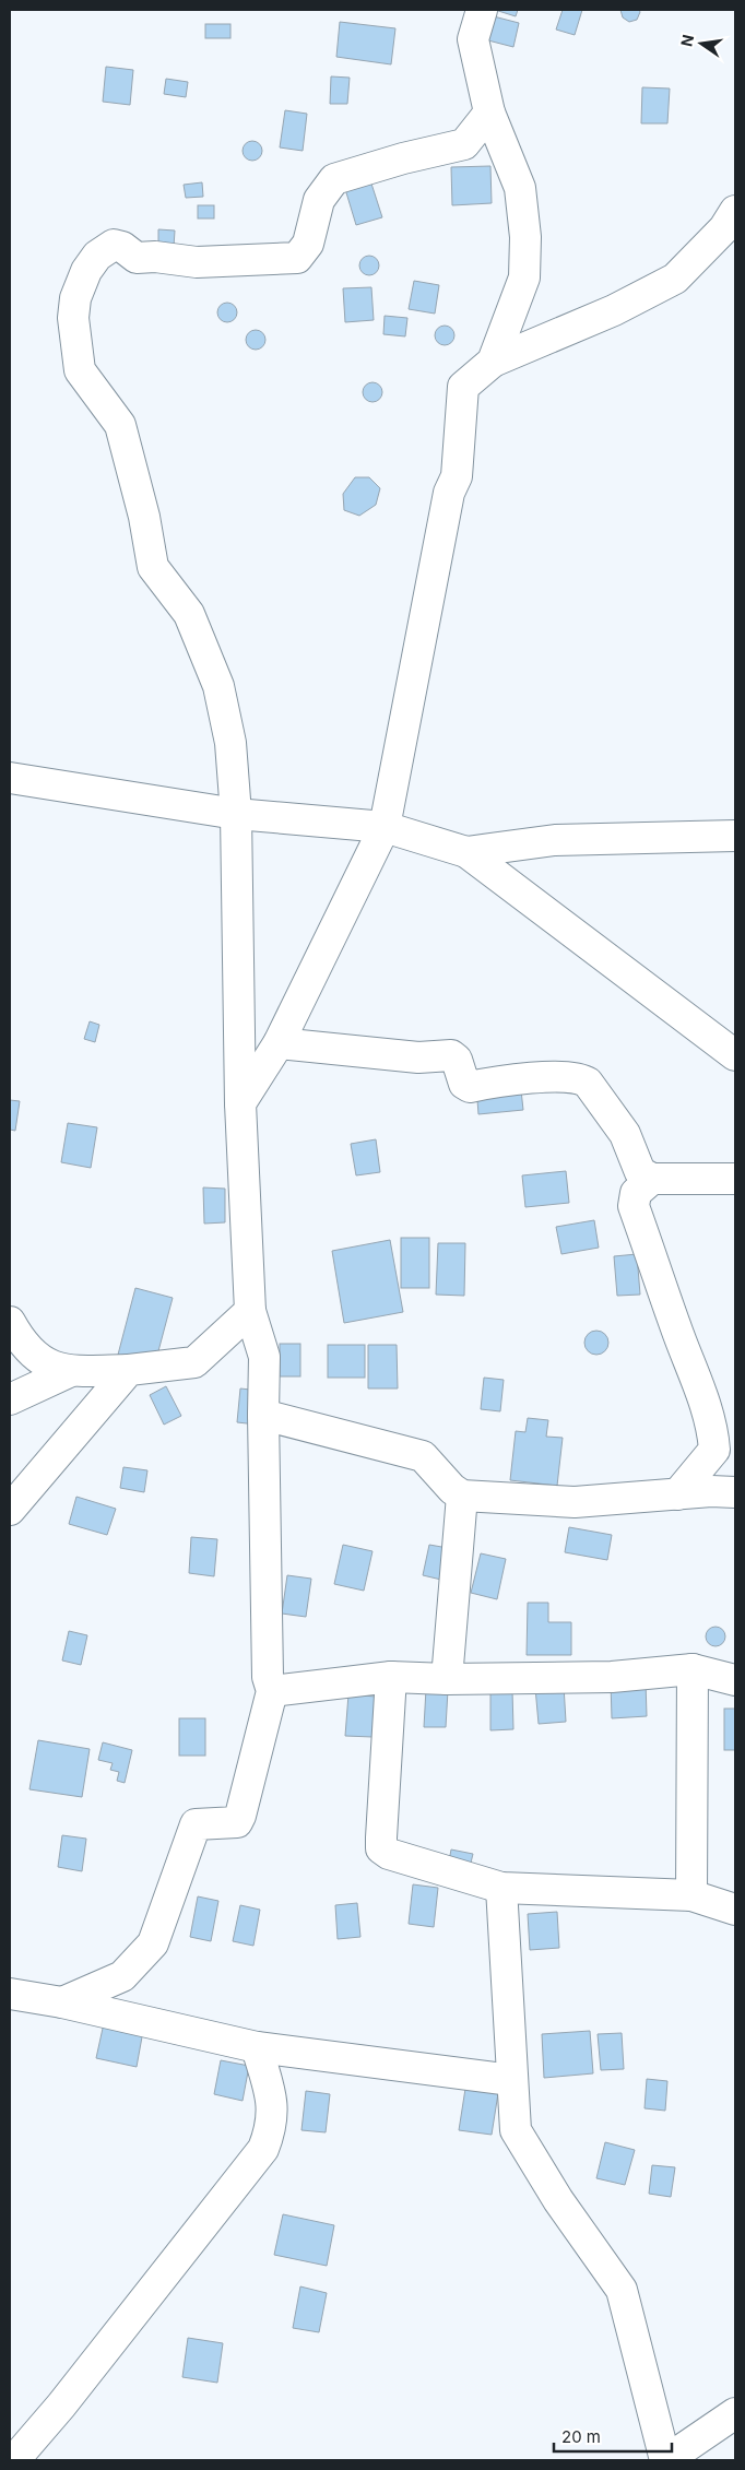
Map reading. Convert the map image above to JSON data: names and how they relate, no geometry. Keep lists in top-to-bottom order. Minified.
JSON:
{"scale_bar":"20 m","north":"left"}
